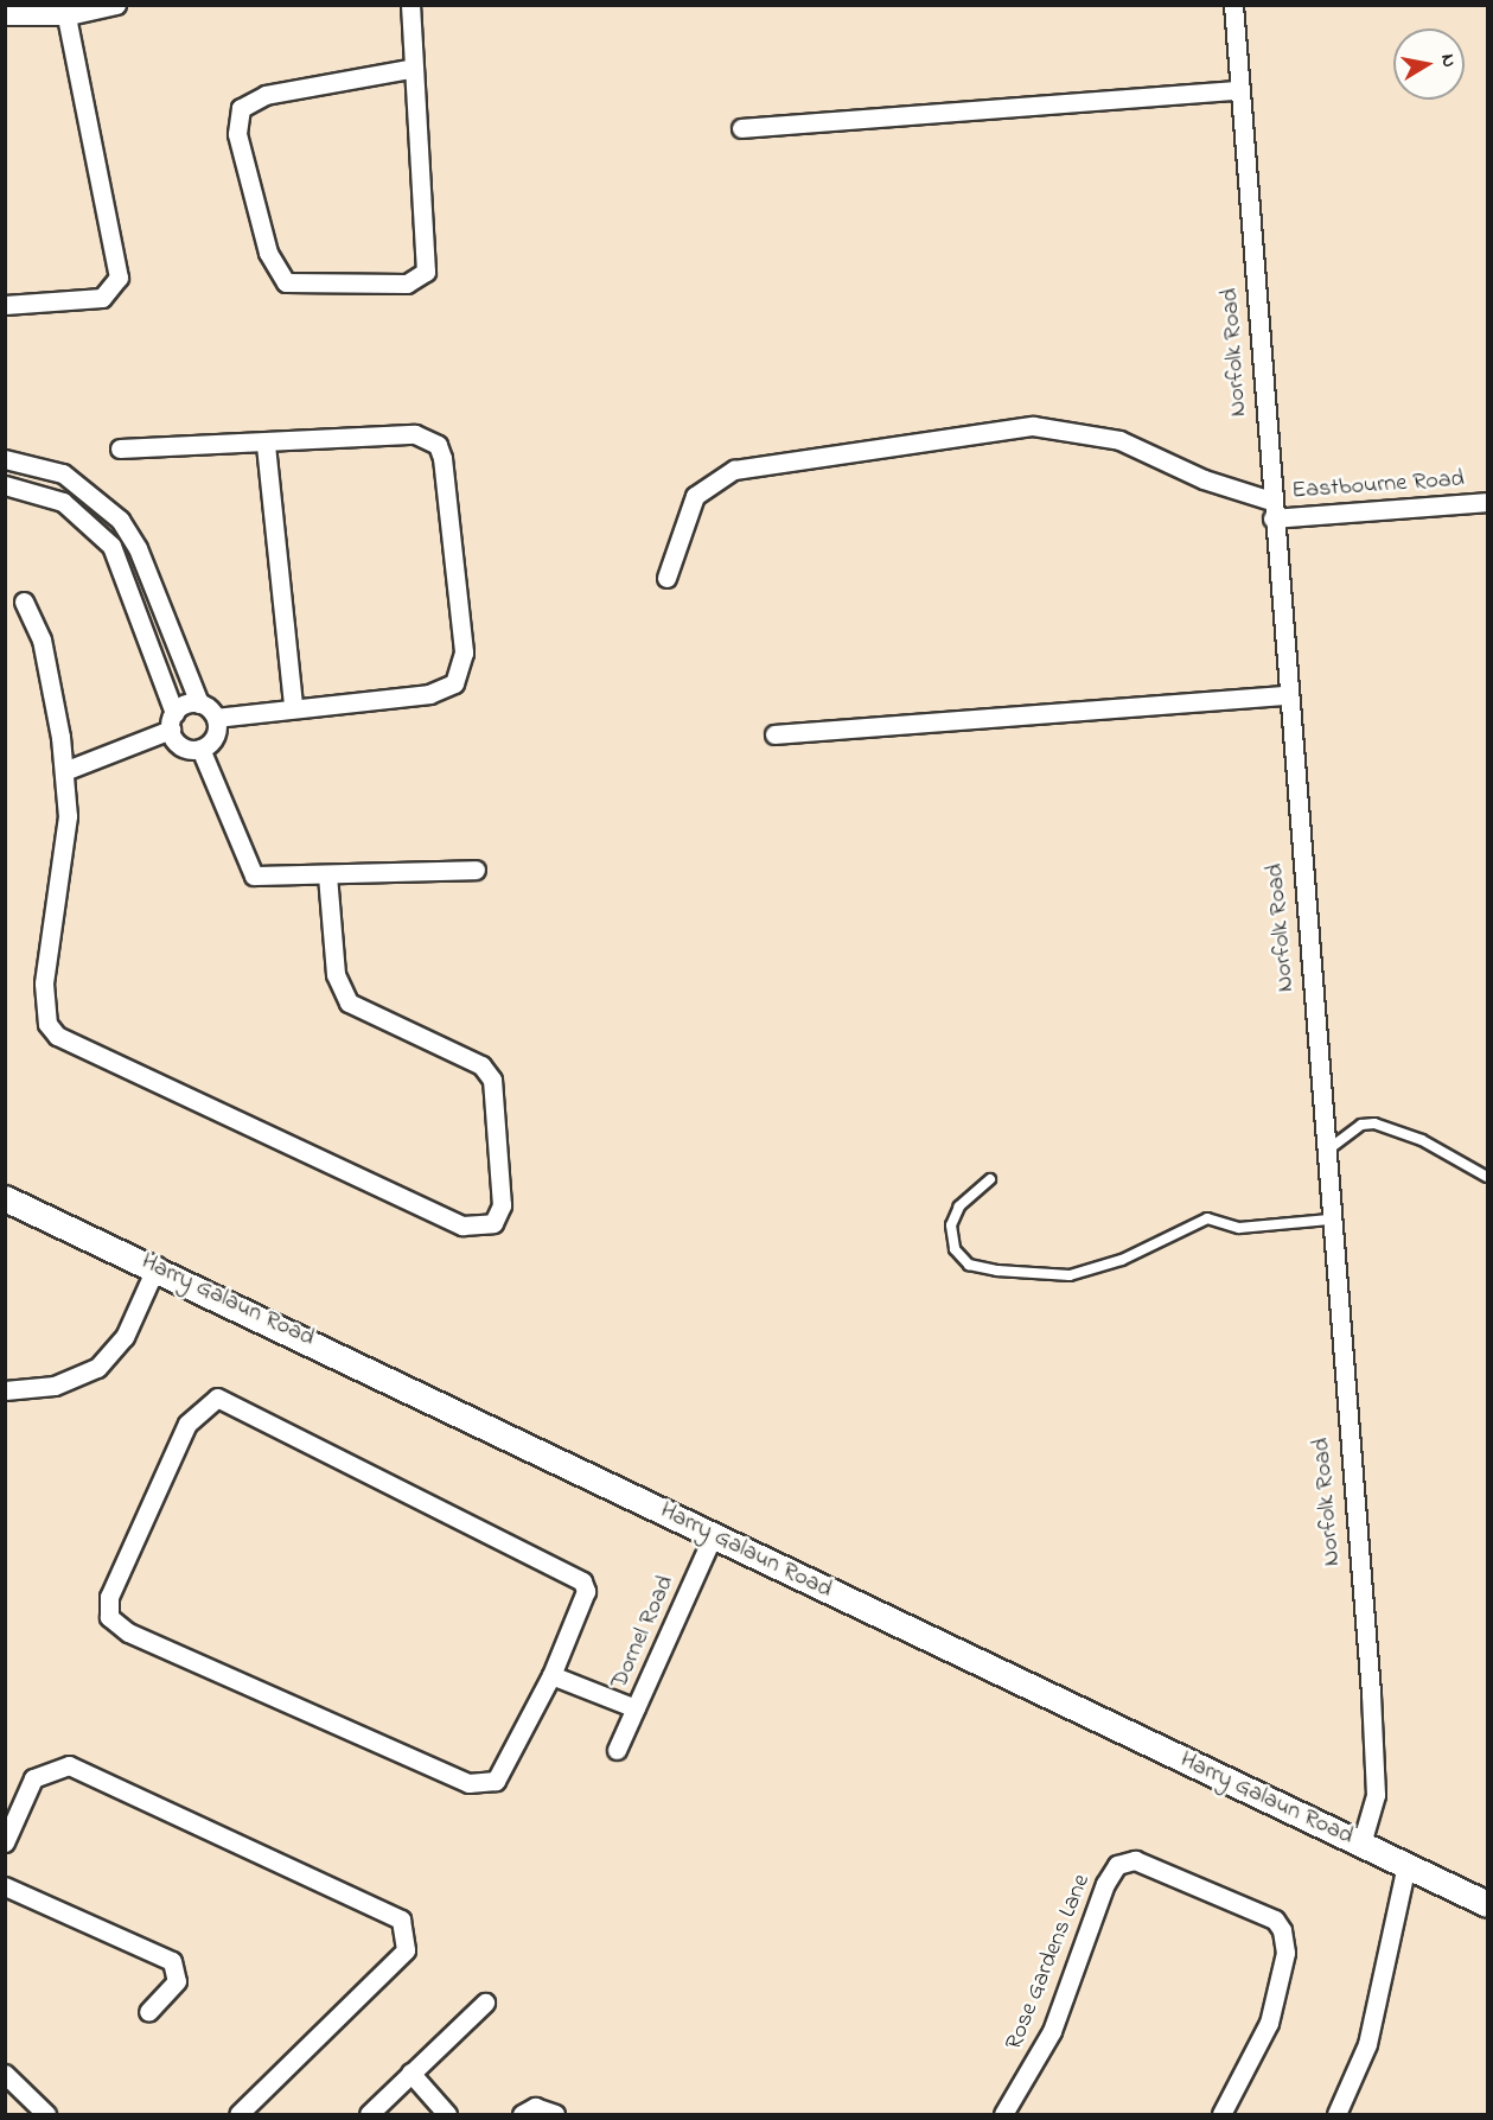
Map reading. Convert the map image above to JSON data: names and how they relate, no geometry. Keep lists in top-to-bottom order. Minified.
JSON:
{"streets":{"main road":["Harry Galaun Road"],"street":["Norfolk Road","Eastbourne Road","Dornel Road","Rose Gardens Lane"]},"crossings":[["Norfolk Road","Eastbourne Road"],["Norfolk Road","Harry Galaun Road"],["Harry Galaun Road","Dornel Road"]],"north":"right"}
